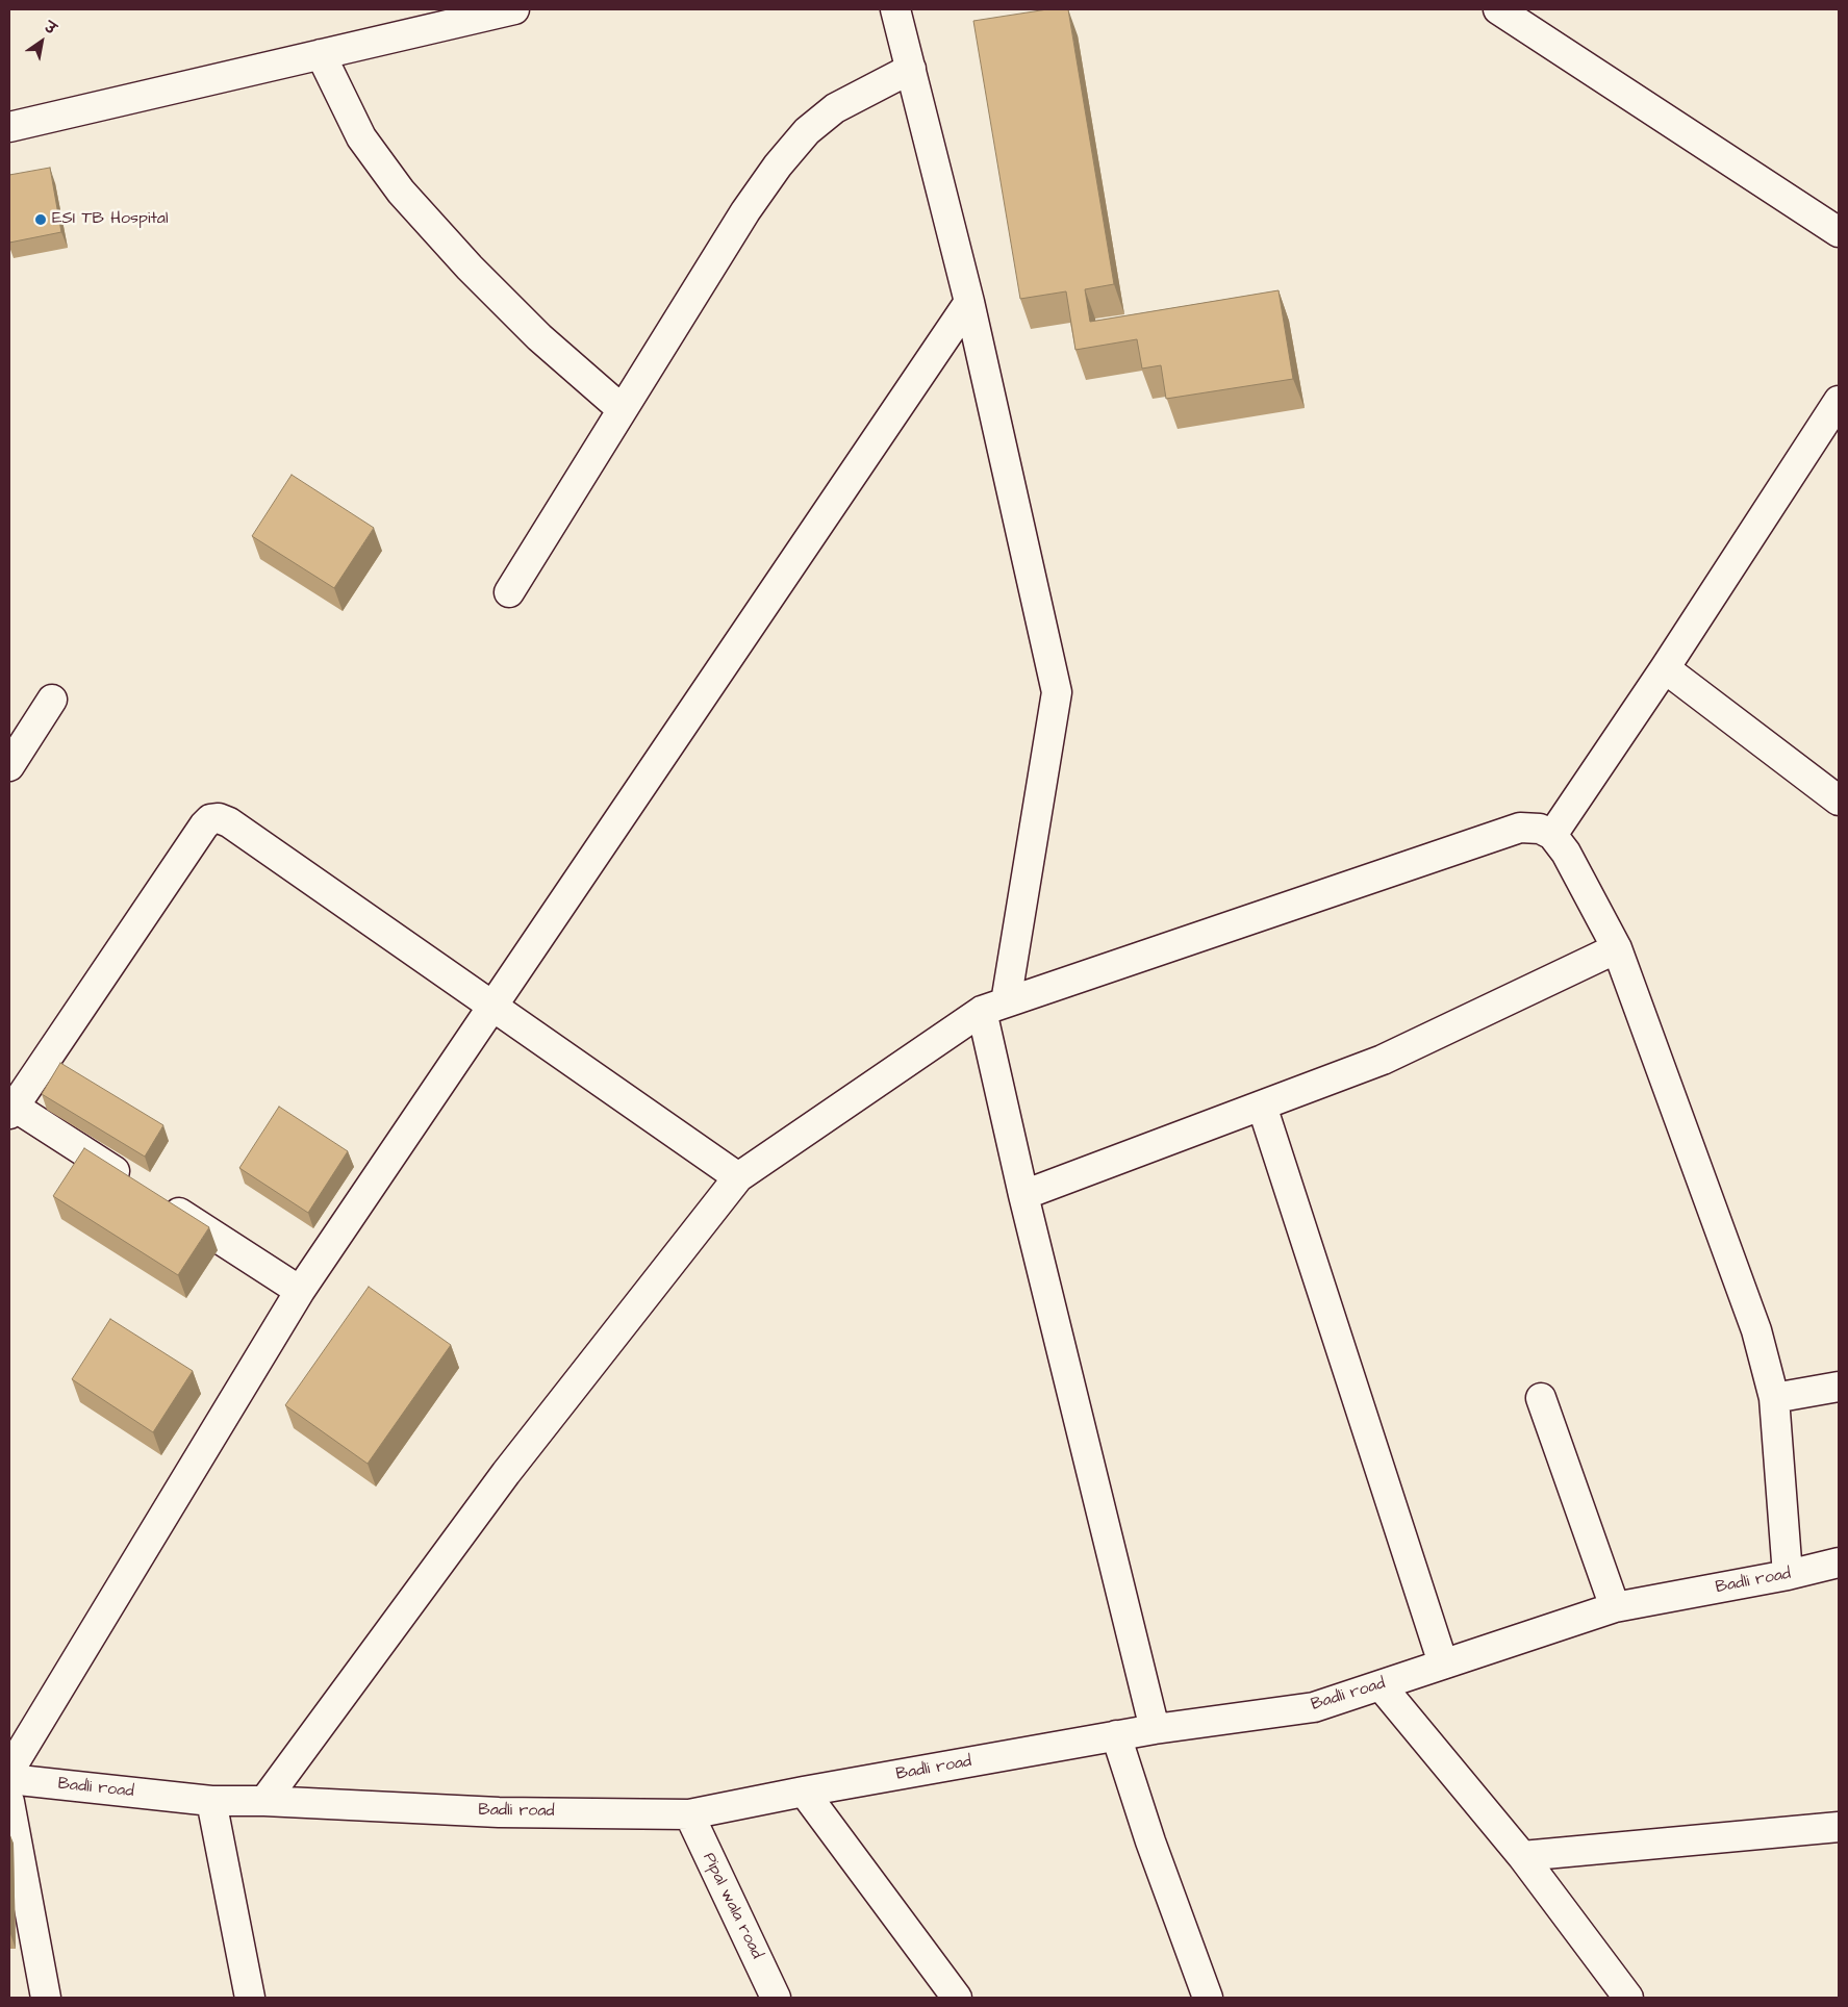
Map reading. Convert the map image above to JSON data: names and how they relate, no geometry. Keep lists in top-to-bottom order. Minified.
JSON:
{"streets":{"street":["Badli road","Pipal wala road"]},"crossings":[["Badli road","Pipal wala road"]],"places":["ESI TB Hospital"],"north":"top right"}
